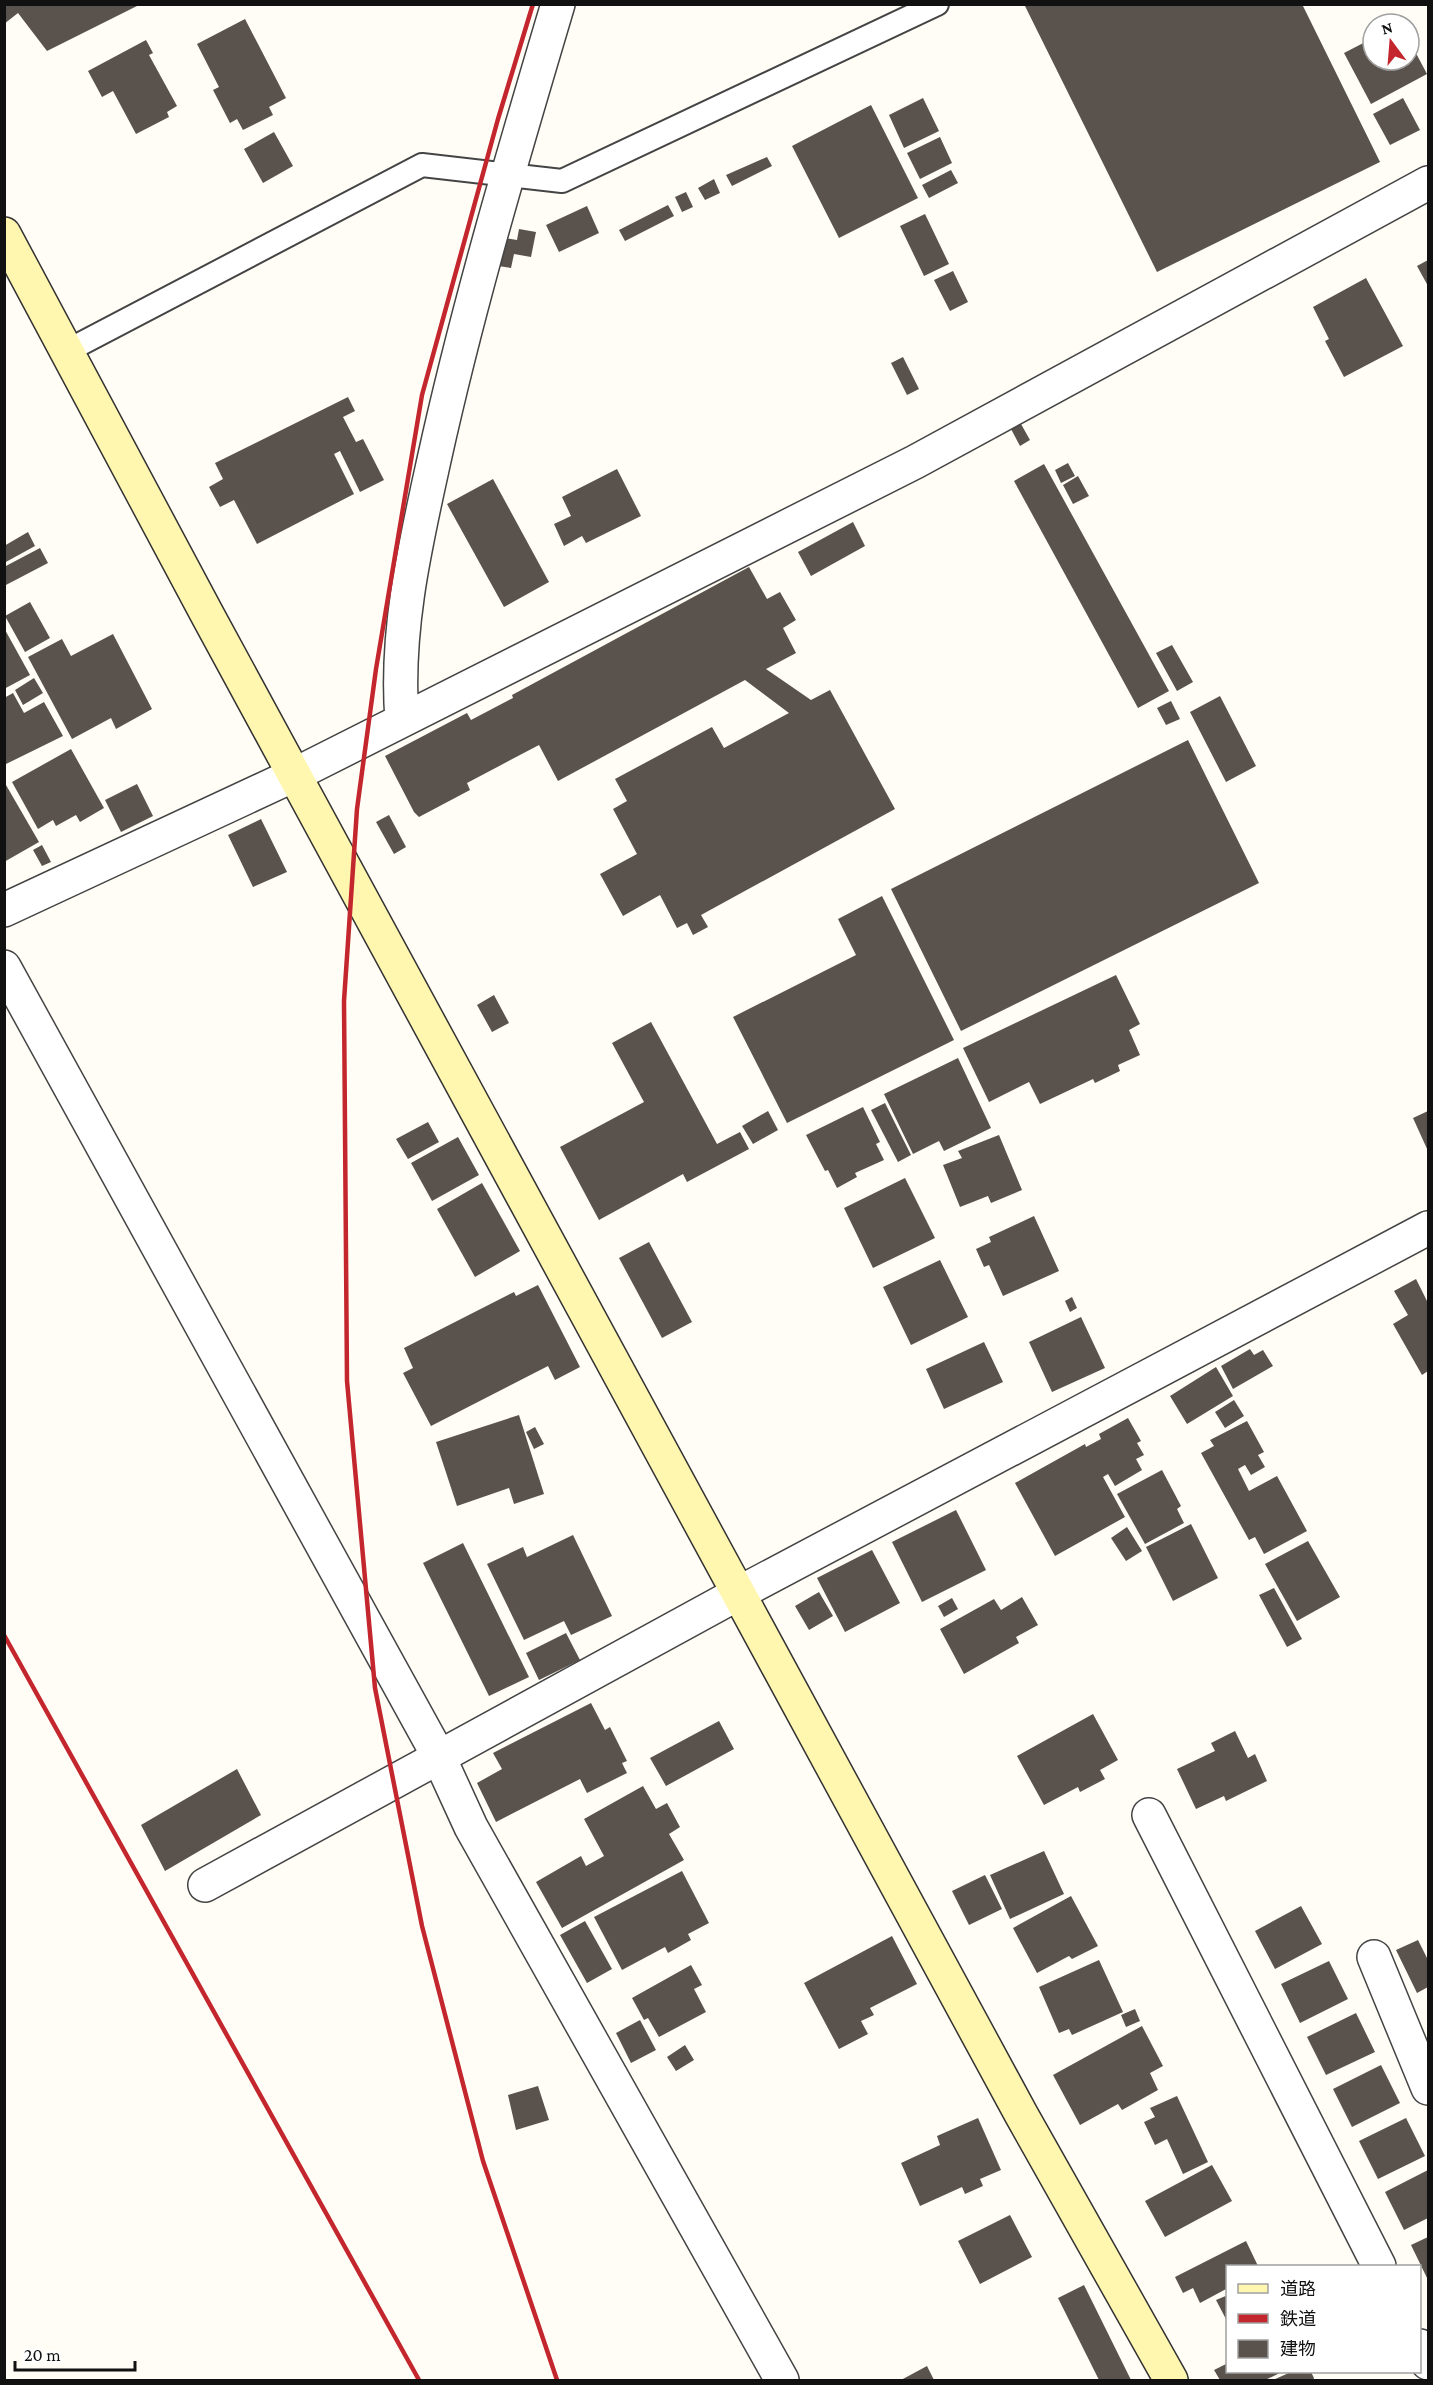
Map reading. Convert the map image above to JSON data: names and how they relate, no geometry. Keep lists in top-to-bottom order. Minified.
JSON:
{"legend":["道路","鉄道","建物"],"scale_bar":"20 m","north":"top"}
